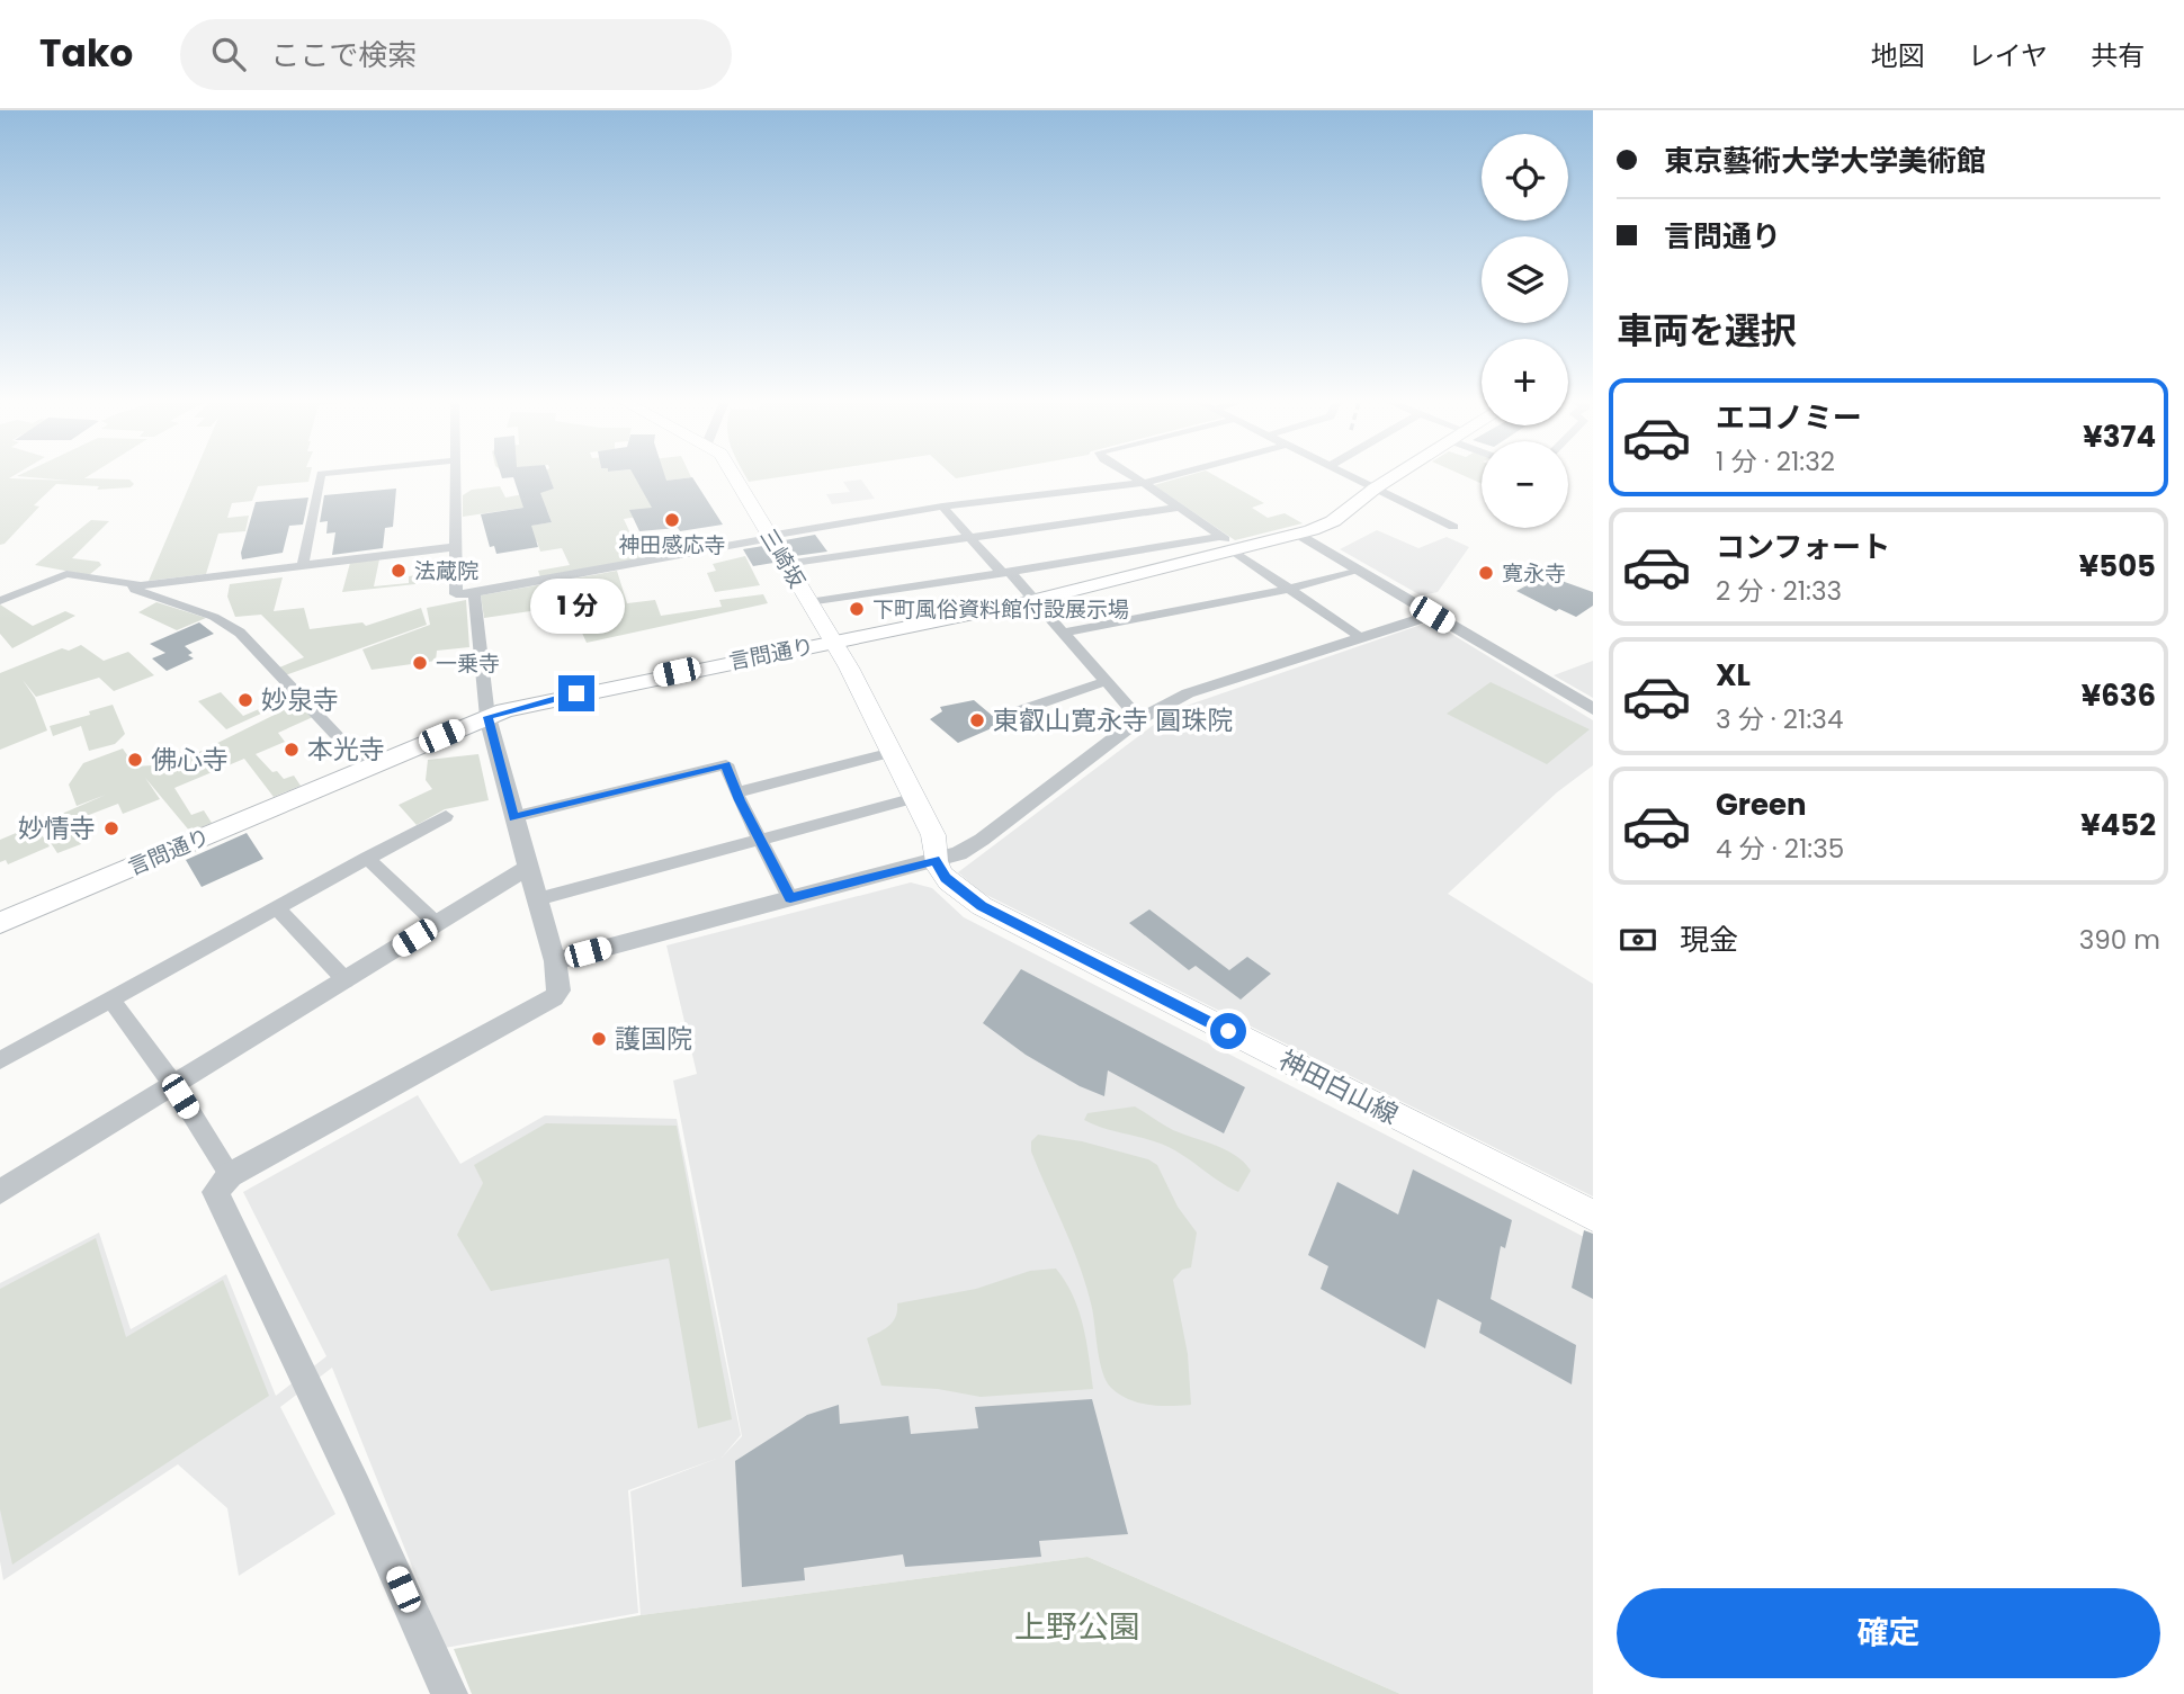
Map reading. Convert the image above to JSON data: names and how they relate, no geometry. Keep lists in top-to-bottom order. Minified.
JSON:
{"streets":{"main road":["三崎坂","言問通り","神田白山線"]},"crossings":[["三崎坂","言問通り"],["三崎坂","神田白山線"],["言問通り","神田白山線"]],"parks":["上野公園"],"places":["神田感応寺","法蔵院","寛永寺","下町風俗資料館付設展示場","一乗寺","妙泉寺","東叡山寛永寺 圓珠院","本光寺","佛心寺","妙情寺","護国院"],"page":{"header":"Tako","search":"ここで検索","nav":["地図","レイヤ","共有"],"banner":["東京藝術大学大学美術館","言問通り"],"map_buttons":["+","−"],"heading":"車両を選択","list":[{"name":"エコノミー","note":"1 分 · 21:32","value":"¥374"},{"name":"コンフォート","note":"2 分 · 21:33","value":"¥505"},{"name":"XL","note":"3 分 · 21:34","value":"¥636"},{"name":"Green","note":"4 分 · 21:35","value":"¥452"}],"bubble":"1 分","pay":["現金","390 m"],"buttons":"確定"}}
